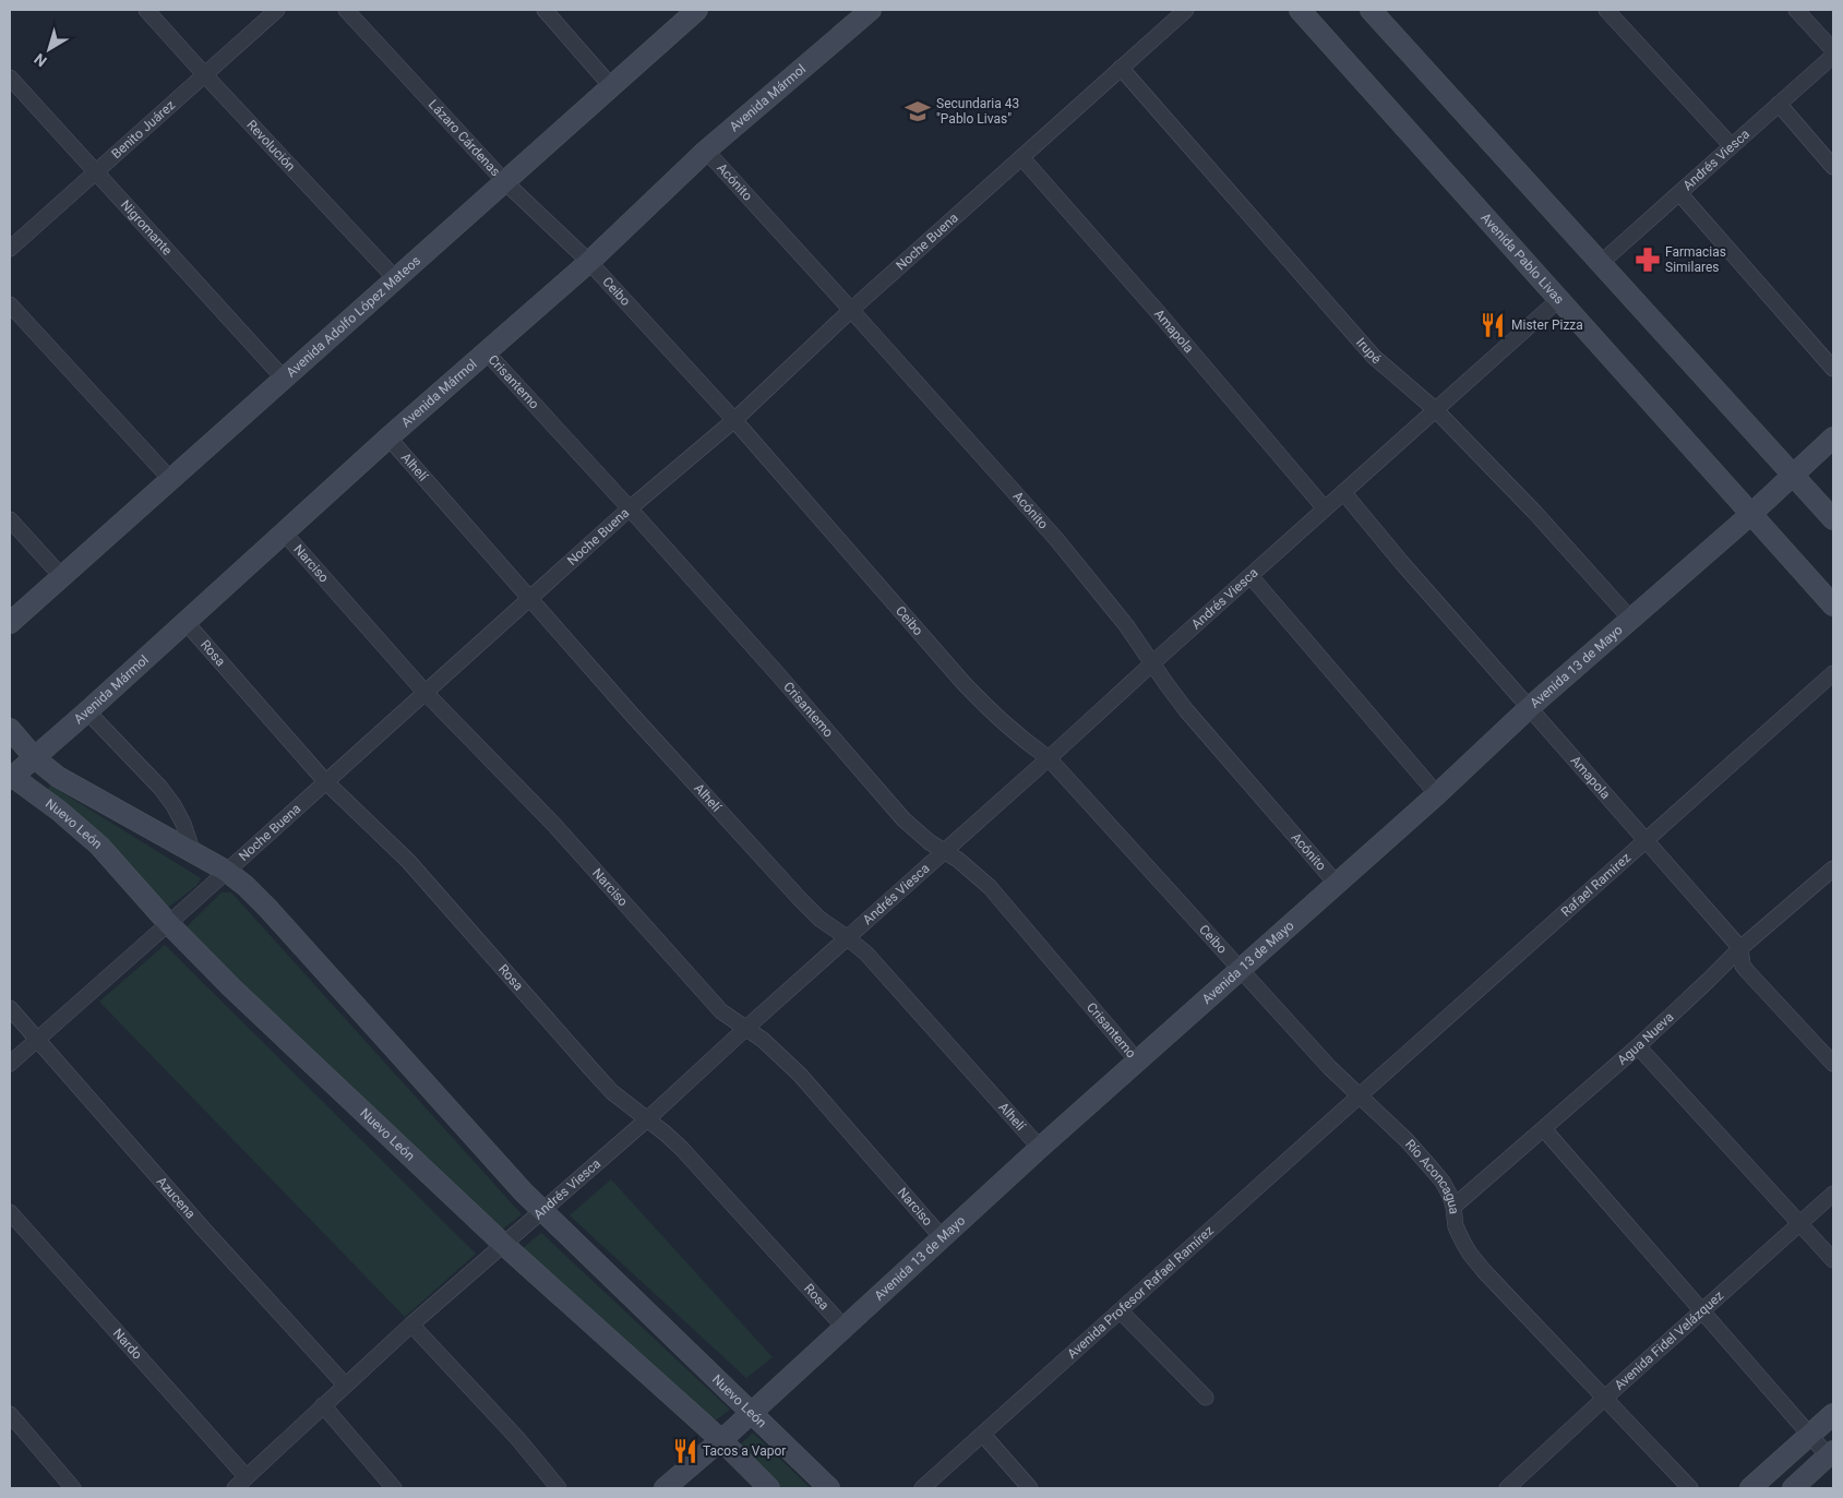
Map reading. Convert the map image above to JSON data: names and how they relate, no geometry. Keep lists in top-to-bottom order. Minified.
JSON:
{"streets":{"street":["Avenida Mármol","Benito Juárez","Lázaro Cárdenas","Revolución","Andrés Viesca","Acónito","Nigromante","Noche Buena","Avenida Pablo Livas","Ceibo","Avenida Adolfo López Mateos","Amapola","Irupé","Crisantemo","Alhelí","Narciso","Rosa","Avenida 13 de Mayo","Nuevo León","Rafael Ramirez","Agua Nueva","Río Aconcagua","Azucena","Avenida Profesor Rafael Ramírez","Avenida Fidel Velázquez","Nardo"]},"crossings":[["Avenida Mármol","Lázaro Cárdenas"],["Avenida Mármol","Acónito"],["Avenida Mármol","Ceibo"],["Avenida Mármol","Crisantemo"],["Avenida Mármol","Alhelí"],["Avenida Mármol","Narciso"],["Avenida Mármol","Rosa"],["Avenida Mármol","Nuevo León"],["Benito Juárez","Revolución"],["Benito Juárez","Nigromante"],["Lázaro Cárdenas","Ceibo"],["Lázaro Cárdenas","Avenida Adolfo López Mateos"],["Revolución","Avenida Adolfo López Mateos"],["Andrés Viesca","Acónito"],["Andrés Viesca","Avenida Pablo Livas"],["Andrés Viesca","Ceibo"],["Andrés Viesca","Amapola"],["Andrés Viesca","Irupé"],["Andrés Viesca","Crisantemo"],["Andrés Viesca","Alhelí"],["Andrés Viesca","Narciso"],["Andrés Viesca","Rosa"],["Andrés Viesca","Nuevo León"],["Andrés Viesca","Azucena"],["Andrés Viesca","Nardo"],["Acónito","Noche Buena"],["Acónito","Avenida 13 de Mayo"],["Nigromante","Avenida Adolfo López Mateos"],["Noche Buena","Ceibo"],["Noche Buena","Amapola"],["Noche Buena","Irupé"],["Noche Buena","Crisantemo"],["Noche Buena","Alhelí"],["Noche Buena","Narciso"],["Noche Buena","Rosa"],["Noche Buena","Nuevo León"],["Noche Buena","Azucena"],["Avenida Pablo Livas","Avenida 13 de Mayo"],["Ceibo","Avenida 13 de Mayo"],["Ceibo","Río Aconcagua"],["Amapola","Avenida 13 de Mayo"],["Amapola","Rafael Ramirez"],["Amapola","Agua Nueva"],["Irupé","Avenida 13 de Mayo"],["Crisantemo","Avenida 13 de Mayo"],["Alhelí","Avenida 13 de Mayo"],["Narciso","Avenida 13 de Mayo"],["Rosa","Avenida 13 de Mayo"],["Avenida 13 de Mayo","Nuevo León"],["Avenida 13 de Mayo","Río Aconcagua"],["Rafael Ramirez","Río Aconcagua"],["Rafael Ramirez","Avenida Profesor Rafael Ramírez"],["Agua Nueva","Río Aconcagua"],["Río Aconcagua","Avenida Profesor Rafael Ramírez"],["Río Aconcagua","Avenida Fidel Velázquez"]],"places":{"school or university":["Secundaria 43 \"Pablo Livas\""],"pharmacy":["Farmacias Similares"],"restaurant":["Mister Pizza","Tacos a Vapor"]},"north":"bottom left"}
